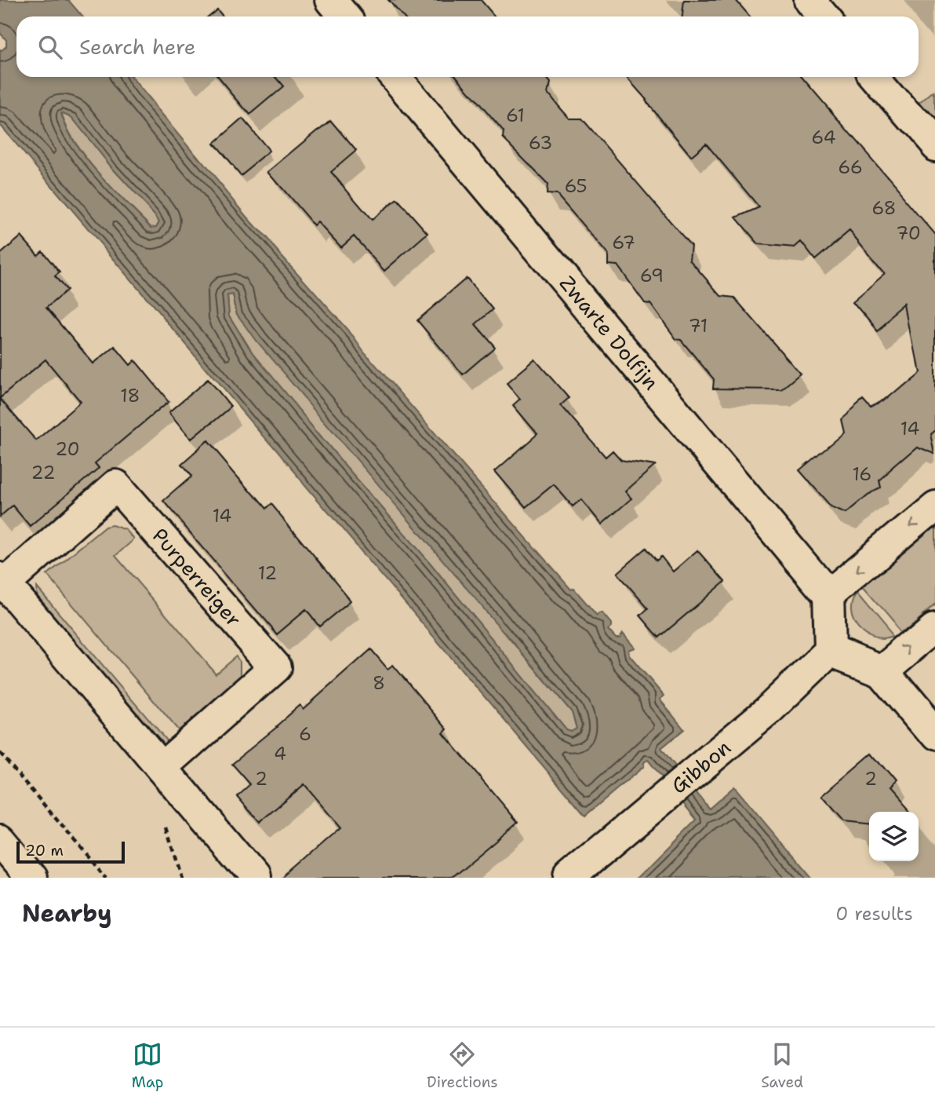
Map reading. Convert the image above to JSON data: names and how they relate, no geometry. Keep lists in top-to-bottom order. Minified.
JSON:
{"streets":{"street":["Zwarte Dolfijn","Purperreiger","Gibbon"]},"house_numbers":["61","64","63","66","65","68","70","67","69","71","18","14","20","22","16","14","12","8","6","4","2","2"],"scale_bar":"20 m","page":{"search":"Search here","scale":"20 m","heading":["Nearby","0 results"],"nav":["Map","Directions","Saved"]}}
